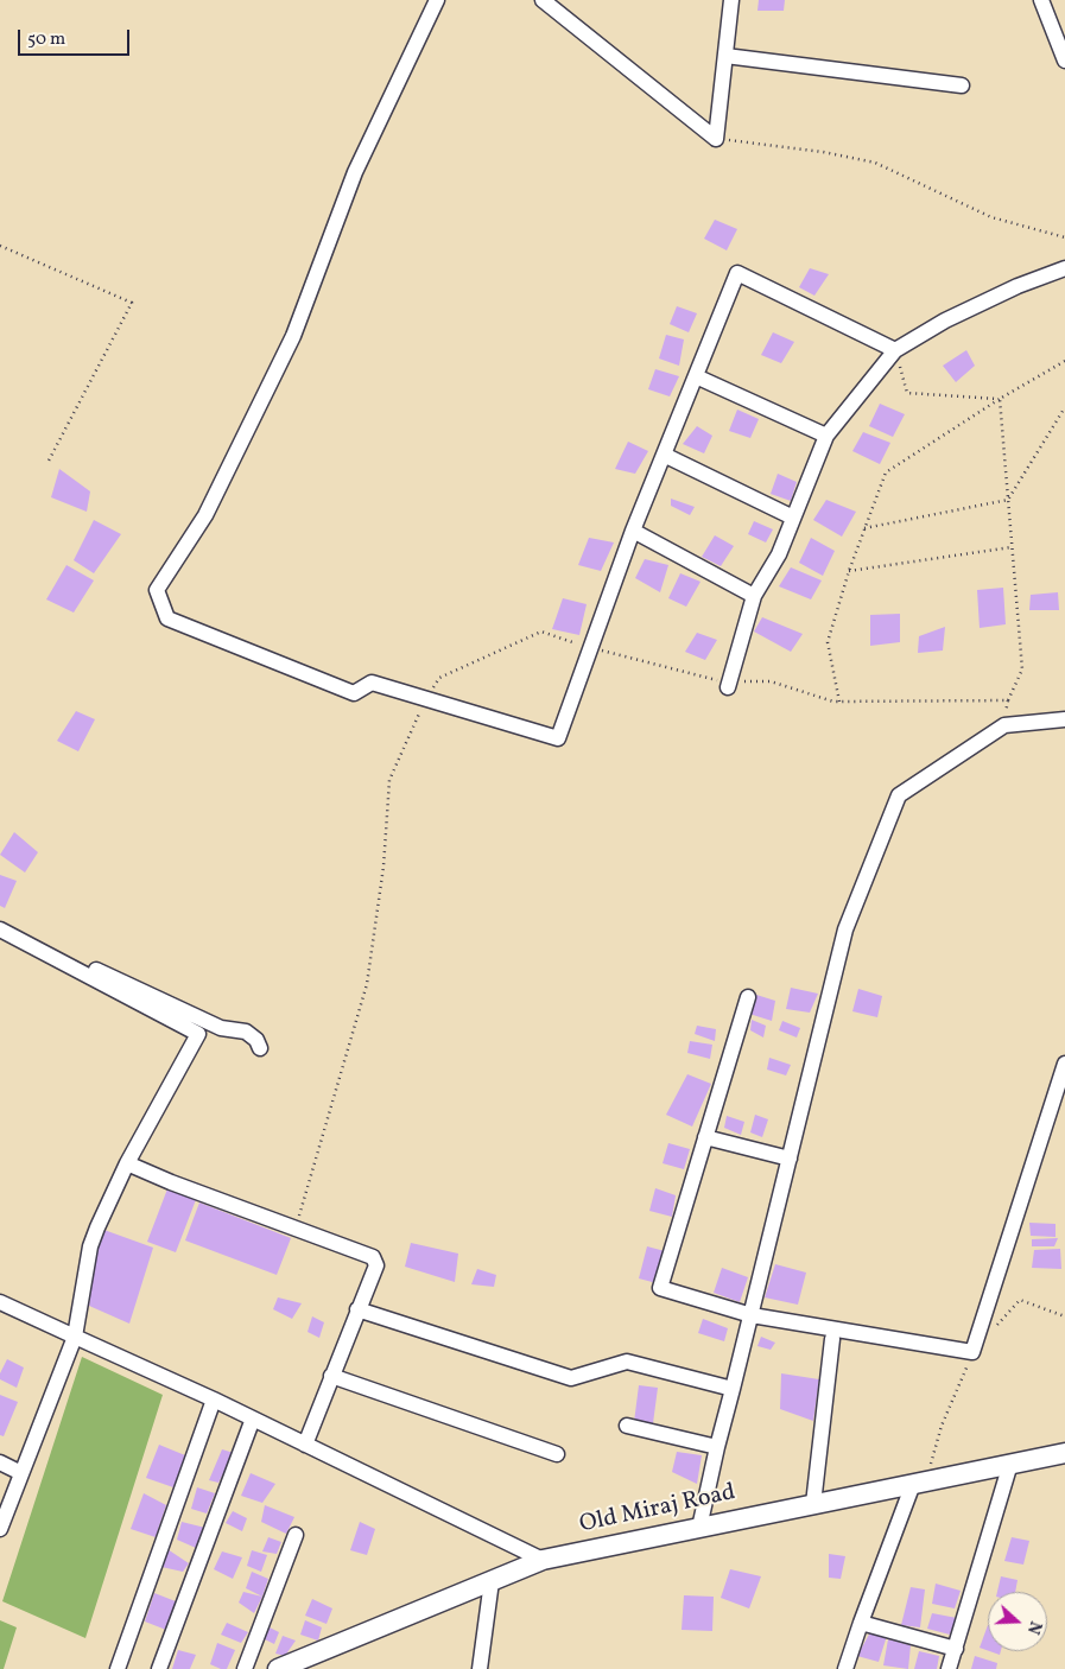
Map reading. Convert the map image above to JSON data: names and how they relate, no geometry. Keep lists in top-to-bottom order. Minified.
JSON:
{"streets":{"main road":["Old Miraj Road"]},"scale_bar":"50 m","north":"right"}
